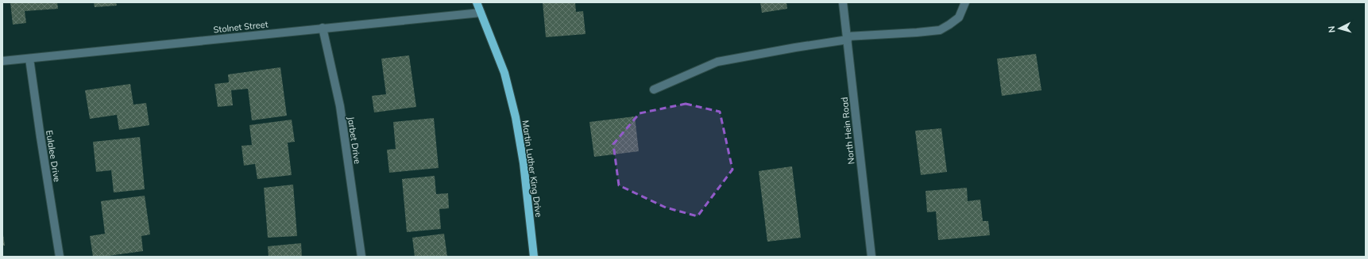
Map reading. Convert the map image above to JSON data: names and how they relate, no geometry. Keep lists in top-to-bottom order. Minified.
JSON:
{"streets":{"main road":["Martin Luther King Drive"],"street":["Stolnet Street","North Hein Road","Jarbet Drive","Eulalee Drive"]},"crossings":[["Stolnet Street","Jarbet Drive"],["Stolnet Street","Eulalee Drive"],["Stolnet Street","Martin Luther King Drive"]],"north":"left"}
